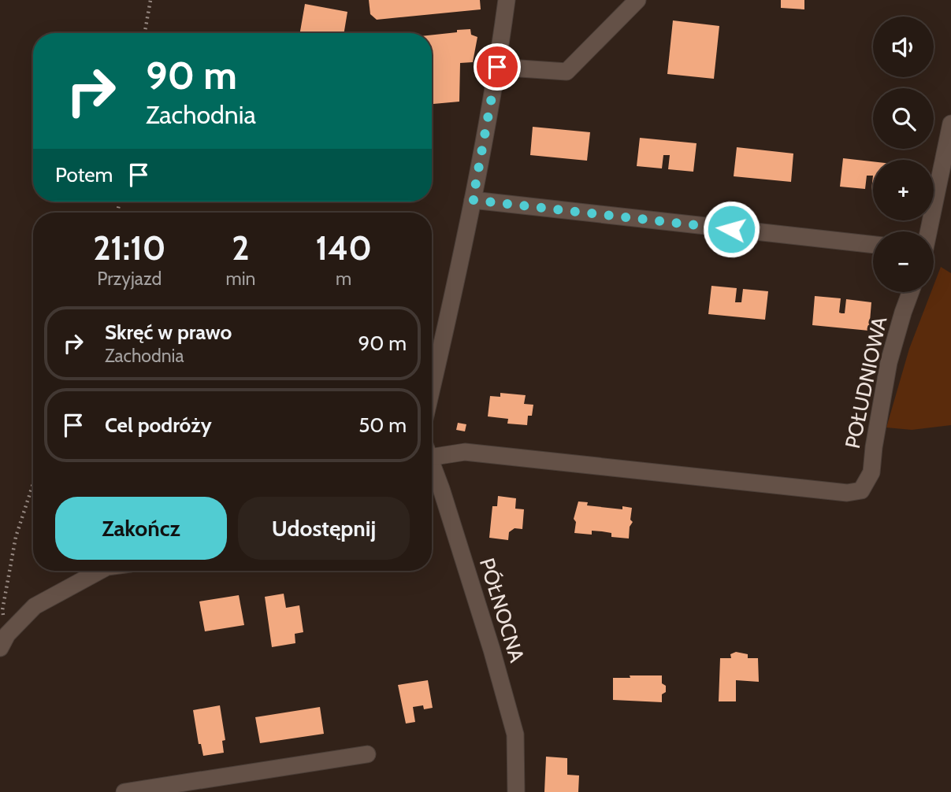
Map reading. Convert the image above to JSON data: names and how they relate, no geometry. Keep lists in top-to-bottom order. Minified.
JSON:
{"streets":{"street":["POŁUDNIOWA","PÓŁNOCNA"]},"page":{"map_buttons":["+","−"],"turn":["90 m","Zachodnia"],"then":"Potem","eta":["21:10","Przyjazd","2","min","140","m"],"list":[{"name":"Skręć w prawo","note":"Zachodnia","value":"90 m"},{"name":"Cel podróży","value":"50 m"}],"buttons":["Zakończ","Udostępnij"]}}
